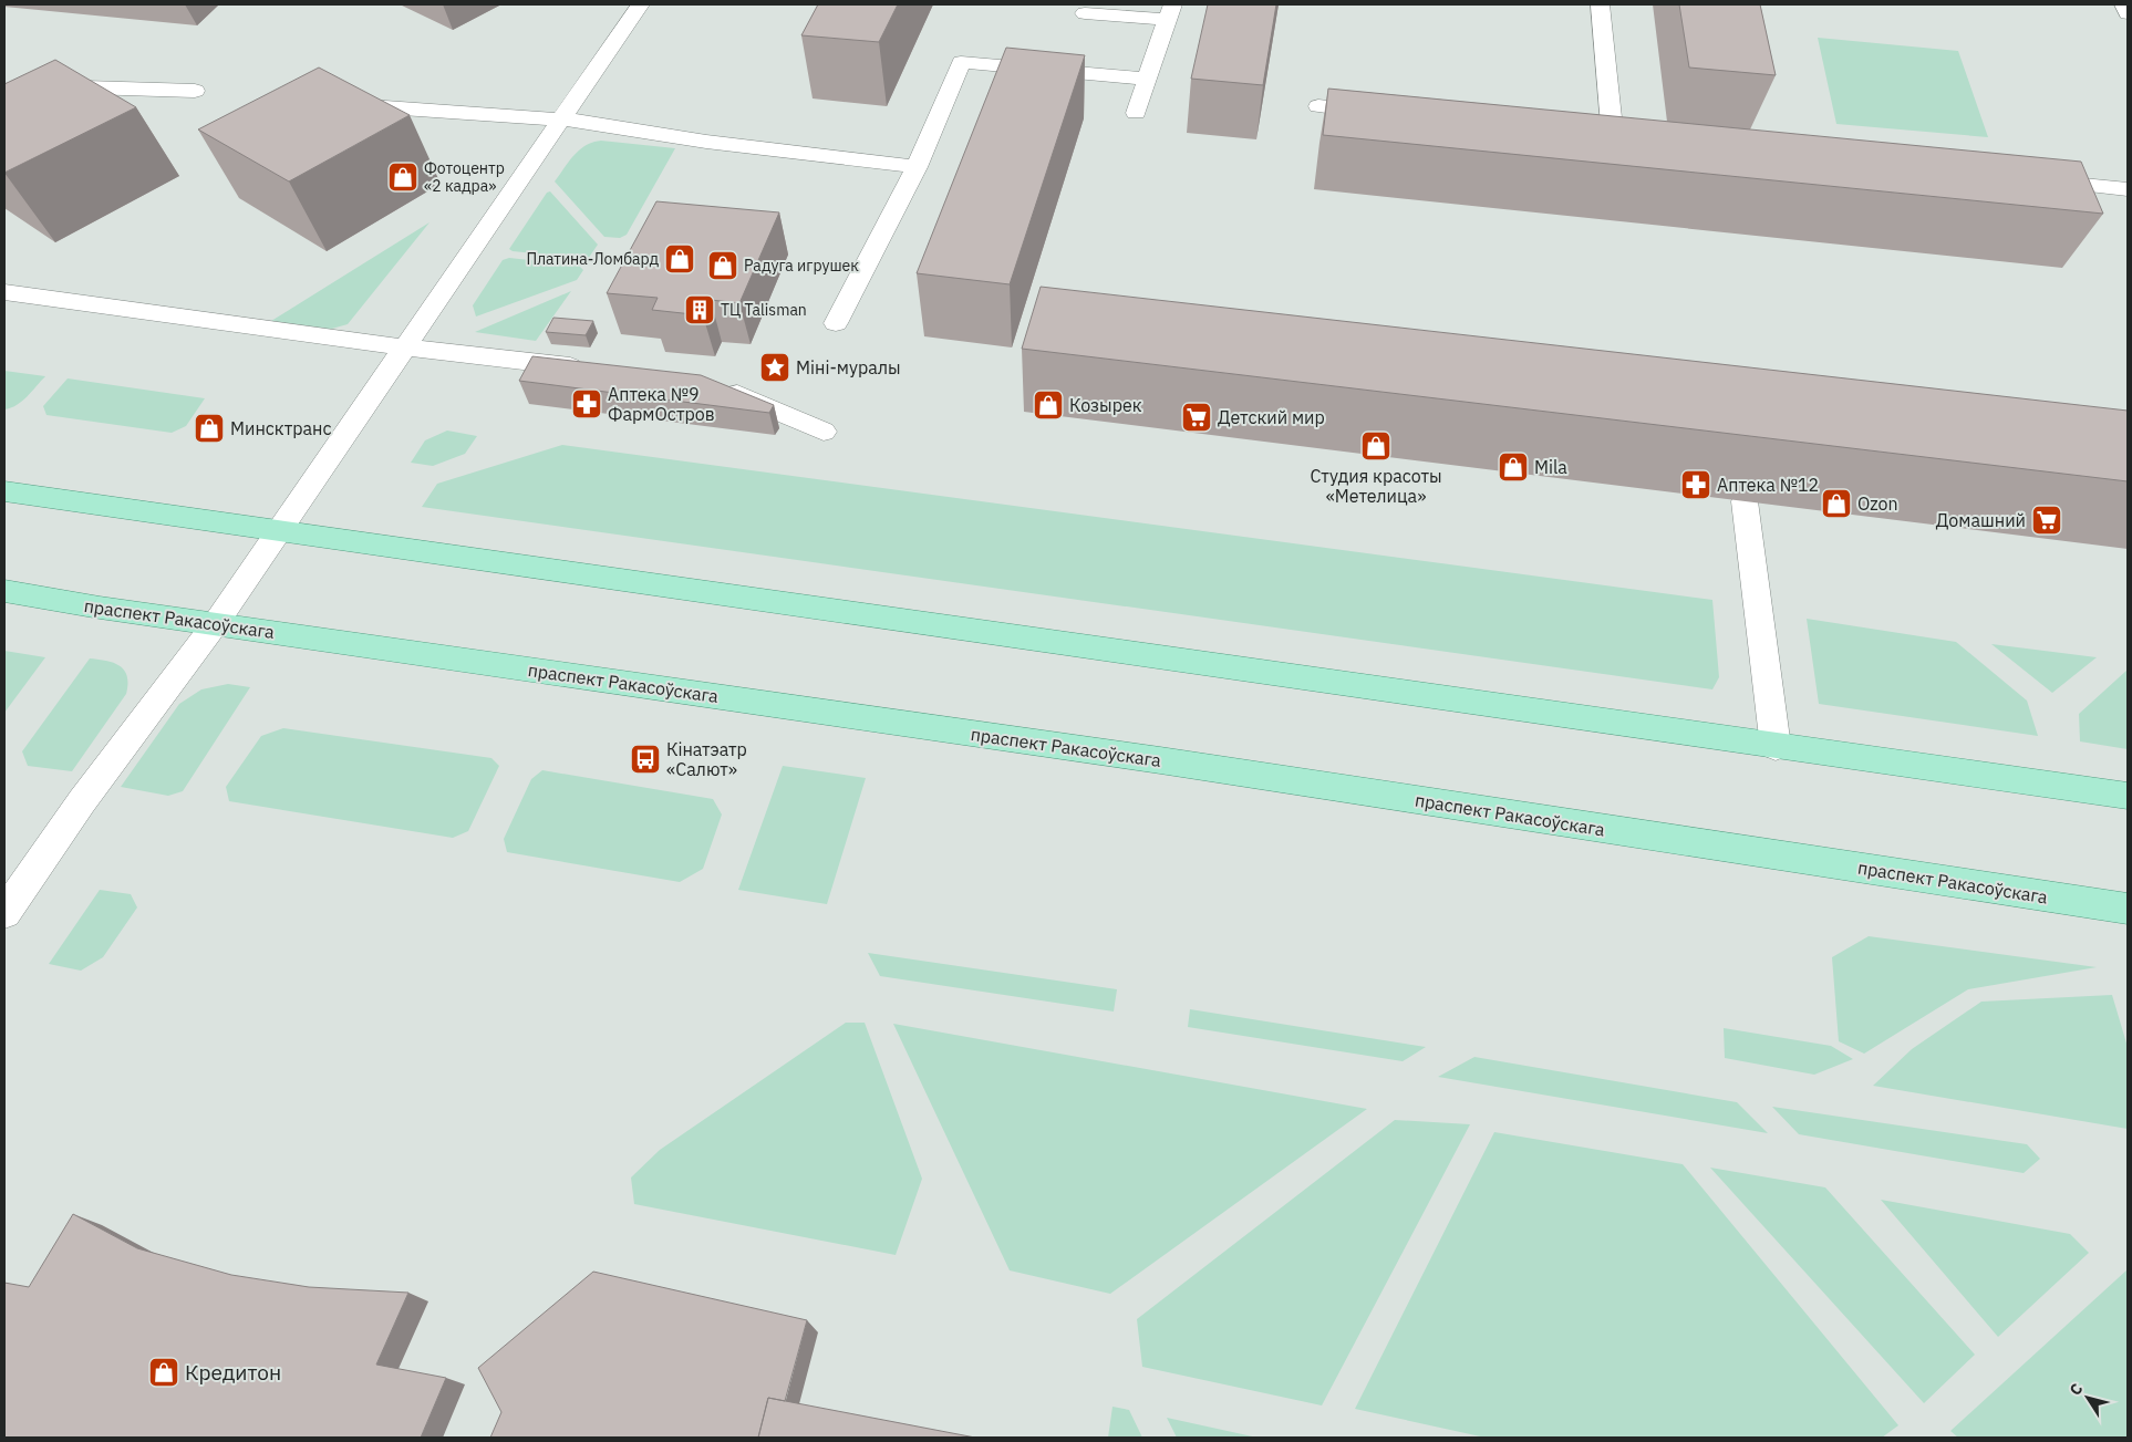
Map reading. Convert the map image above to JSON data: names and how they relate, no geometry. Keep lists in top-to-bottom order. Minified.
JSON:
{"streets":{"main road":["праспект Ракасоўскага"]},"places":{"shop":["Фотоцентр «2 кадра»","Платина-Ломбард","Радуга игрушек","Козырек","Минсктранс","Студия красоты «Метелица»","Mila","Ozon","Кредитон"],"building":["ТЦ Talisman"],"place":["Міні-муралы"],"pharmacy":["Аптека №9 ФармОстров","Аптека №12"],"supermarket":["Детский мир","Домашний"],"bus stop":["Кінатэатр «Салют»"]},"north":"top left"}
